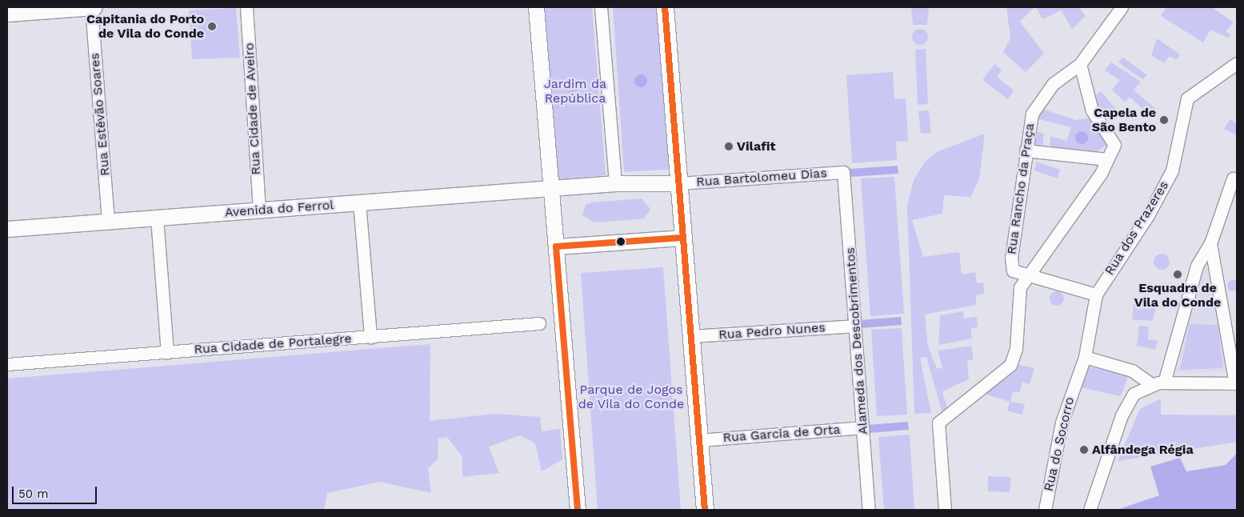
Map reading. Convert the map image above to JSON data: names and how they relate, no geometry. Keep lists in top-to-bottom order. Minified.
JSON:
{"streets":{"street":["Rua Cidade de Aveiro","Rua Estêvão Soares","Rua Bartolomeu Dias","Rua Rancho da Praça","Avenida do Ferrol","Rua dos Prazeres","Rua Pedro Nunes","Alameda dos Descobrimentos","Rua Cidade de Portalegre","Rua Garcia de Orta","Rua do Socorro"]},"crossings":[["Rua Cidade de Aveiro","Avenida do Ferrol"],["Rua Estêvão Soares","Avenida do Ferrol"],["Rua Bartolomeu Dias","Avenida do Ferrol"],["Rua Bartolomeu Dias","Alameda dos Descobrimentos"],["Rua dos Prazeres","Rua do Socorro"],["Rua Pedro Nunes","Alameda dos Descobrimentos"],["Alameda dos Descobrimentos","Rua Garcia de Orta"]],"parks":["Jardim da República","Parque de Jogos de Vila do Conde"],"places":["Capitania do Porto de Vila do Conde","Capela de São Bento","Vilafit","Esquadra de Vila do Conde","Alfândega Régia"],"scale_bar":"50 m"}
